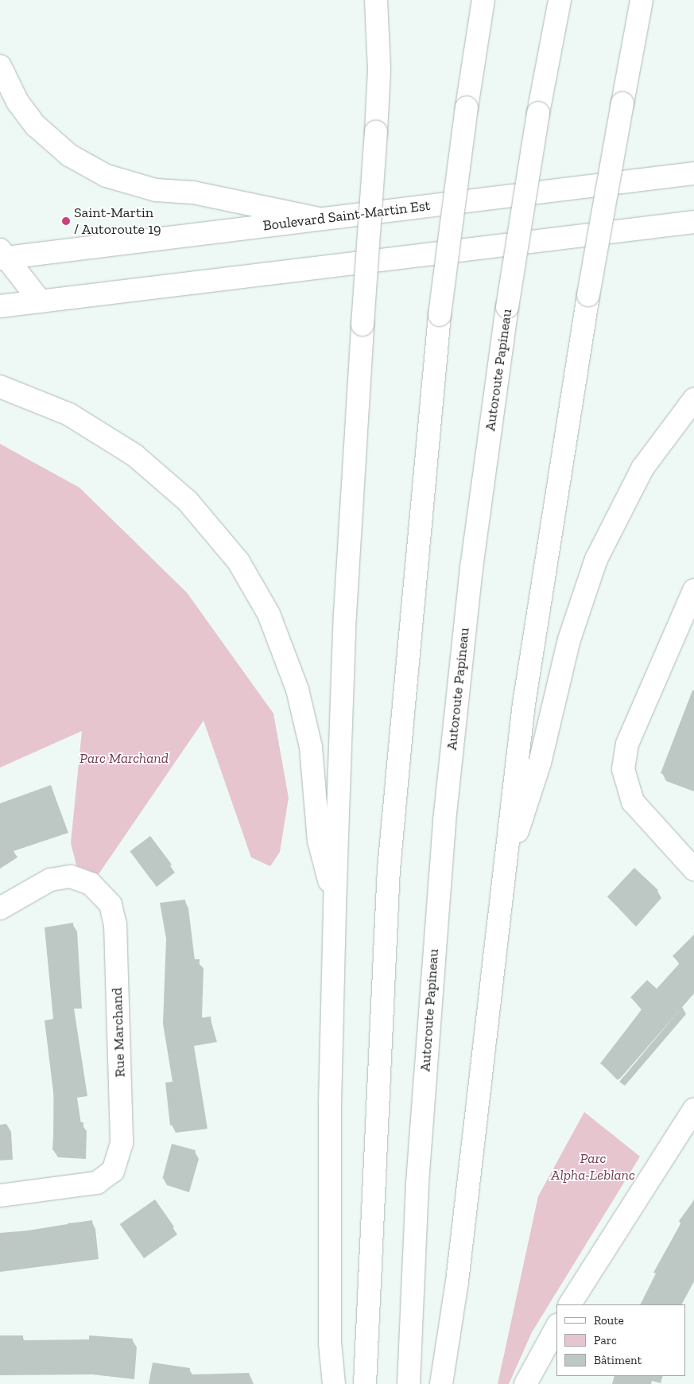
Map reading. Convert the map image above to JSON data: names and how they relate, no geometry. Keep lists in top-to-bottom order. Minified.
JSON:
{"streets":{"main road":["Boulevard Saint-Martin Est","Autoroute Papineau","Rue Marchand"]},"parks":["Parc Marchand","Parc Alpha-Leblanc"],"places":["Saint-Martin / Autoroute 19"],"legend":["Route","Parc","Bâtiment"]}
